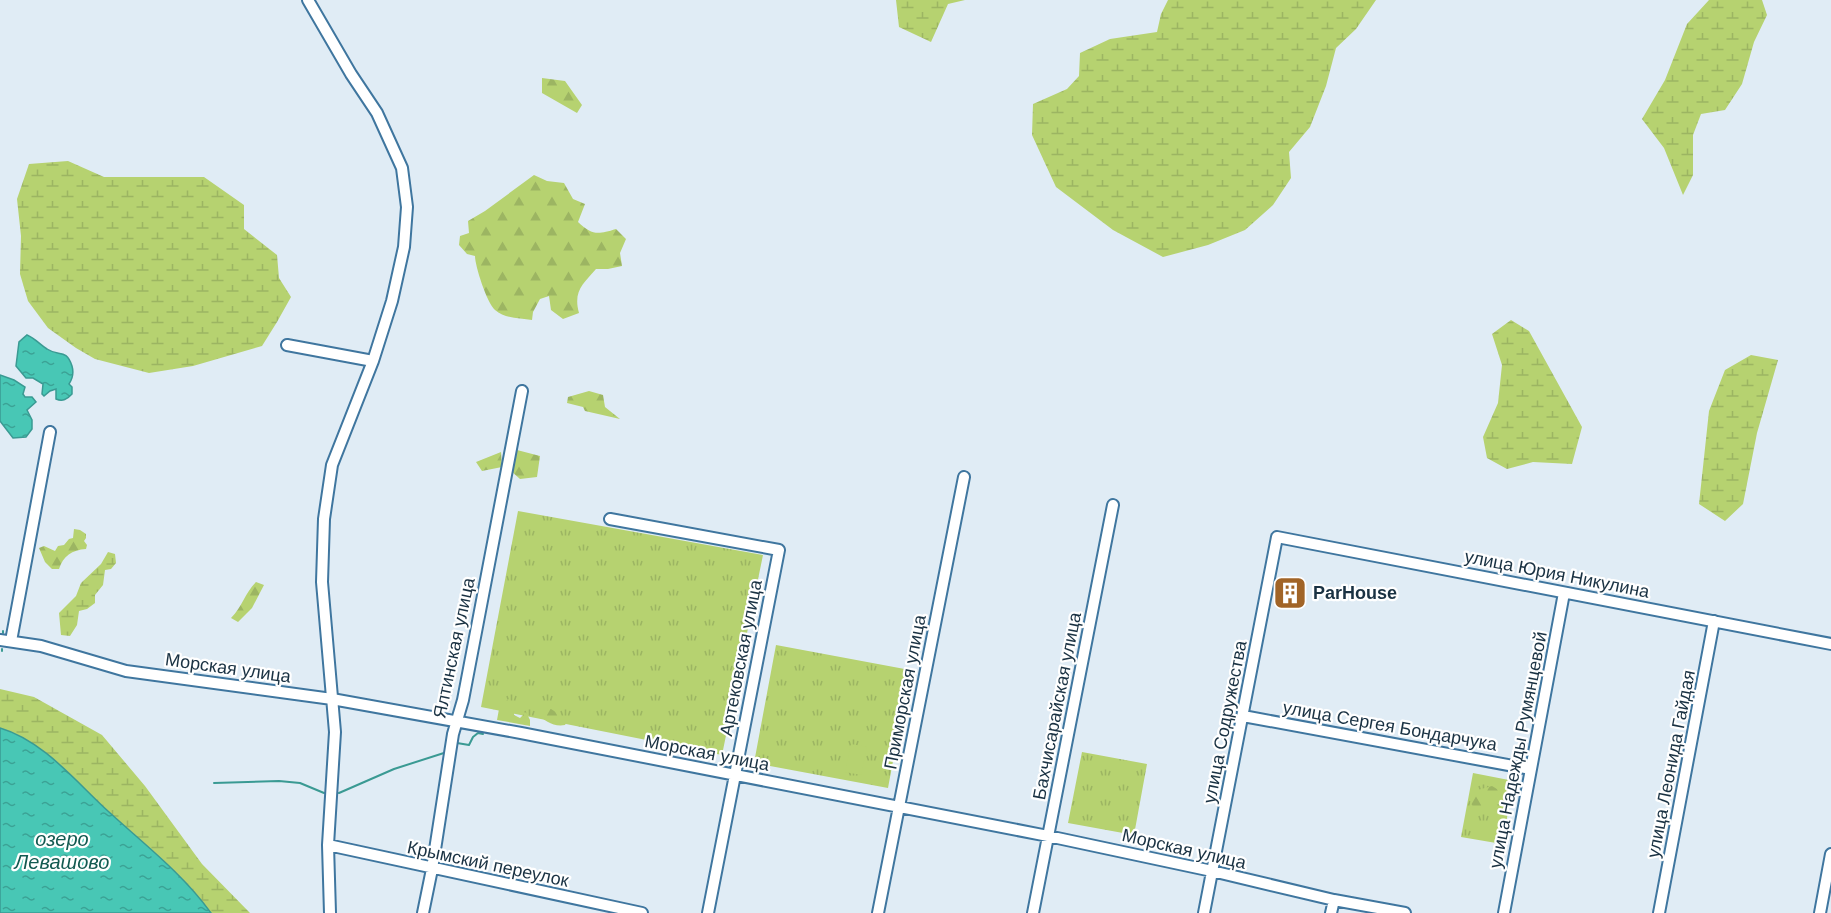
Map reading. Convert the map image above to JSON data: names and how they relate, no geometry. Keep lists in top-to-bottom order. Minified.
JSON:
{"streets":{"street":["улица Юрия Никулина","Ялтинская улица","Артековская улица","Морская улица","Приморская улица","Бахчисарайская улица","улица Содружества","улица Сергея Бондарчука","улица Надежды Румянцевой","улица Леонида Гайдая","Крымский переулок"]},"crossings":[["улица Юрия Никулина","улица Содружества"],["улица Юрия Никулина","улица Надежды Румянцевой"],["улица Юрия Никулина","улица Леонида Гайдая"],["Ялтинская улица","Морская улица"],["Ялтинская улица","Крымский переулок"],["Артековская улица","Морская улица"],["Морская улица","Приморская улица"],["Морская улица","Бахчисарайская улица"],["Морская улица","улица Содружества"],["улица Содружества","улица Сергея Бондарчука"],["улица Сергея Бондарчука","улица Надежды Румянцевой"]],"water":["озеро Левашово"],"places":{"building":["ParHouse"]}}
